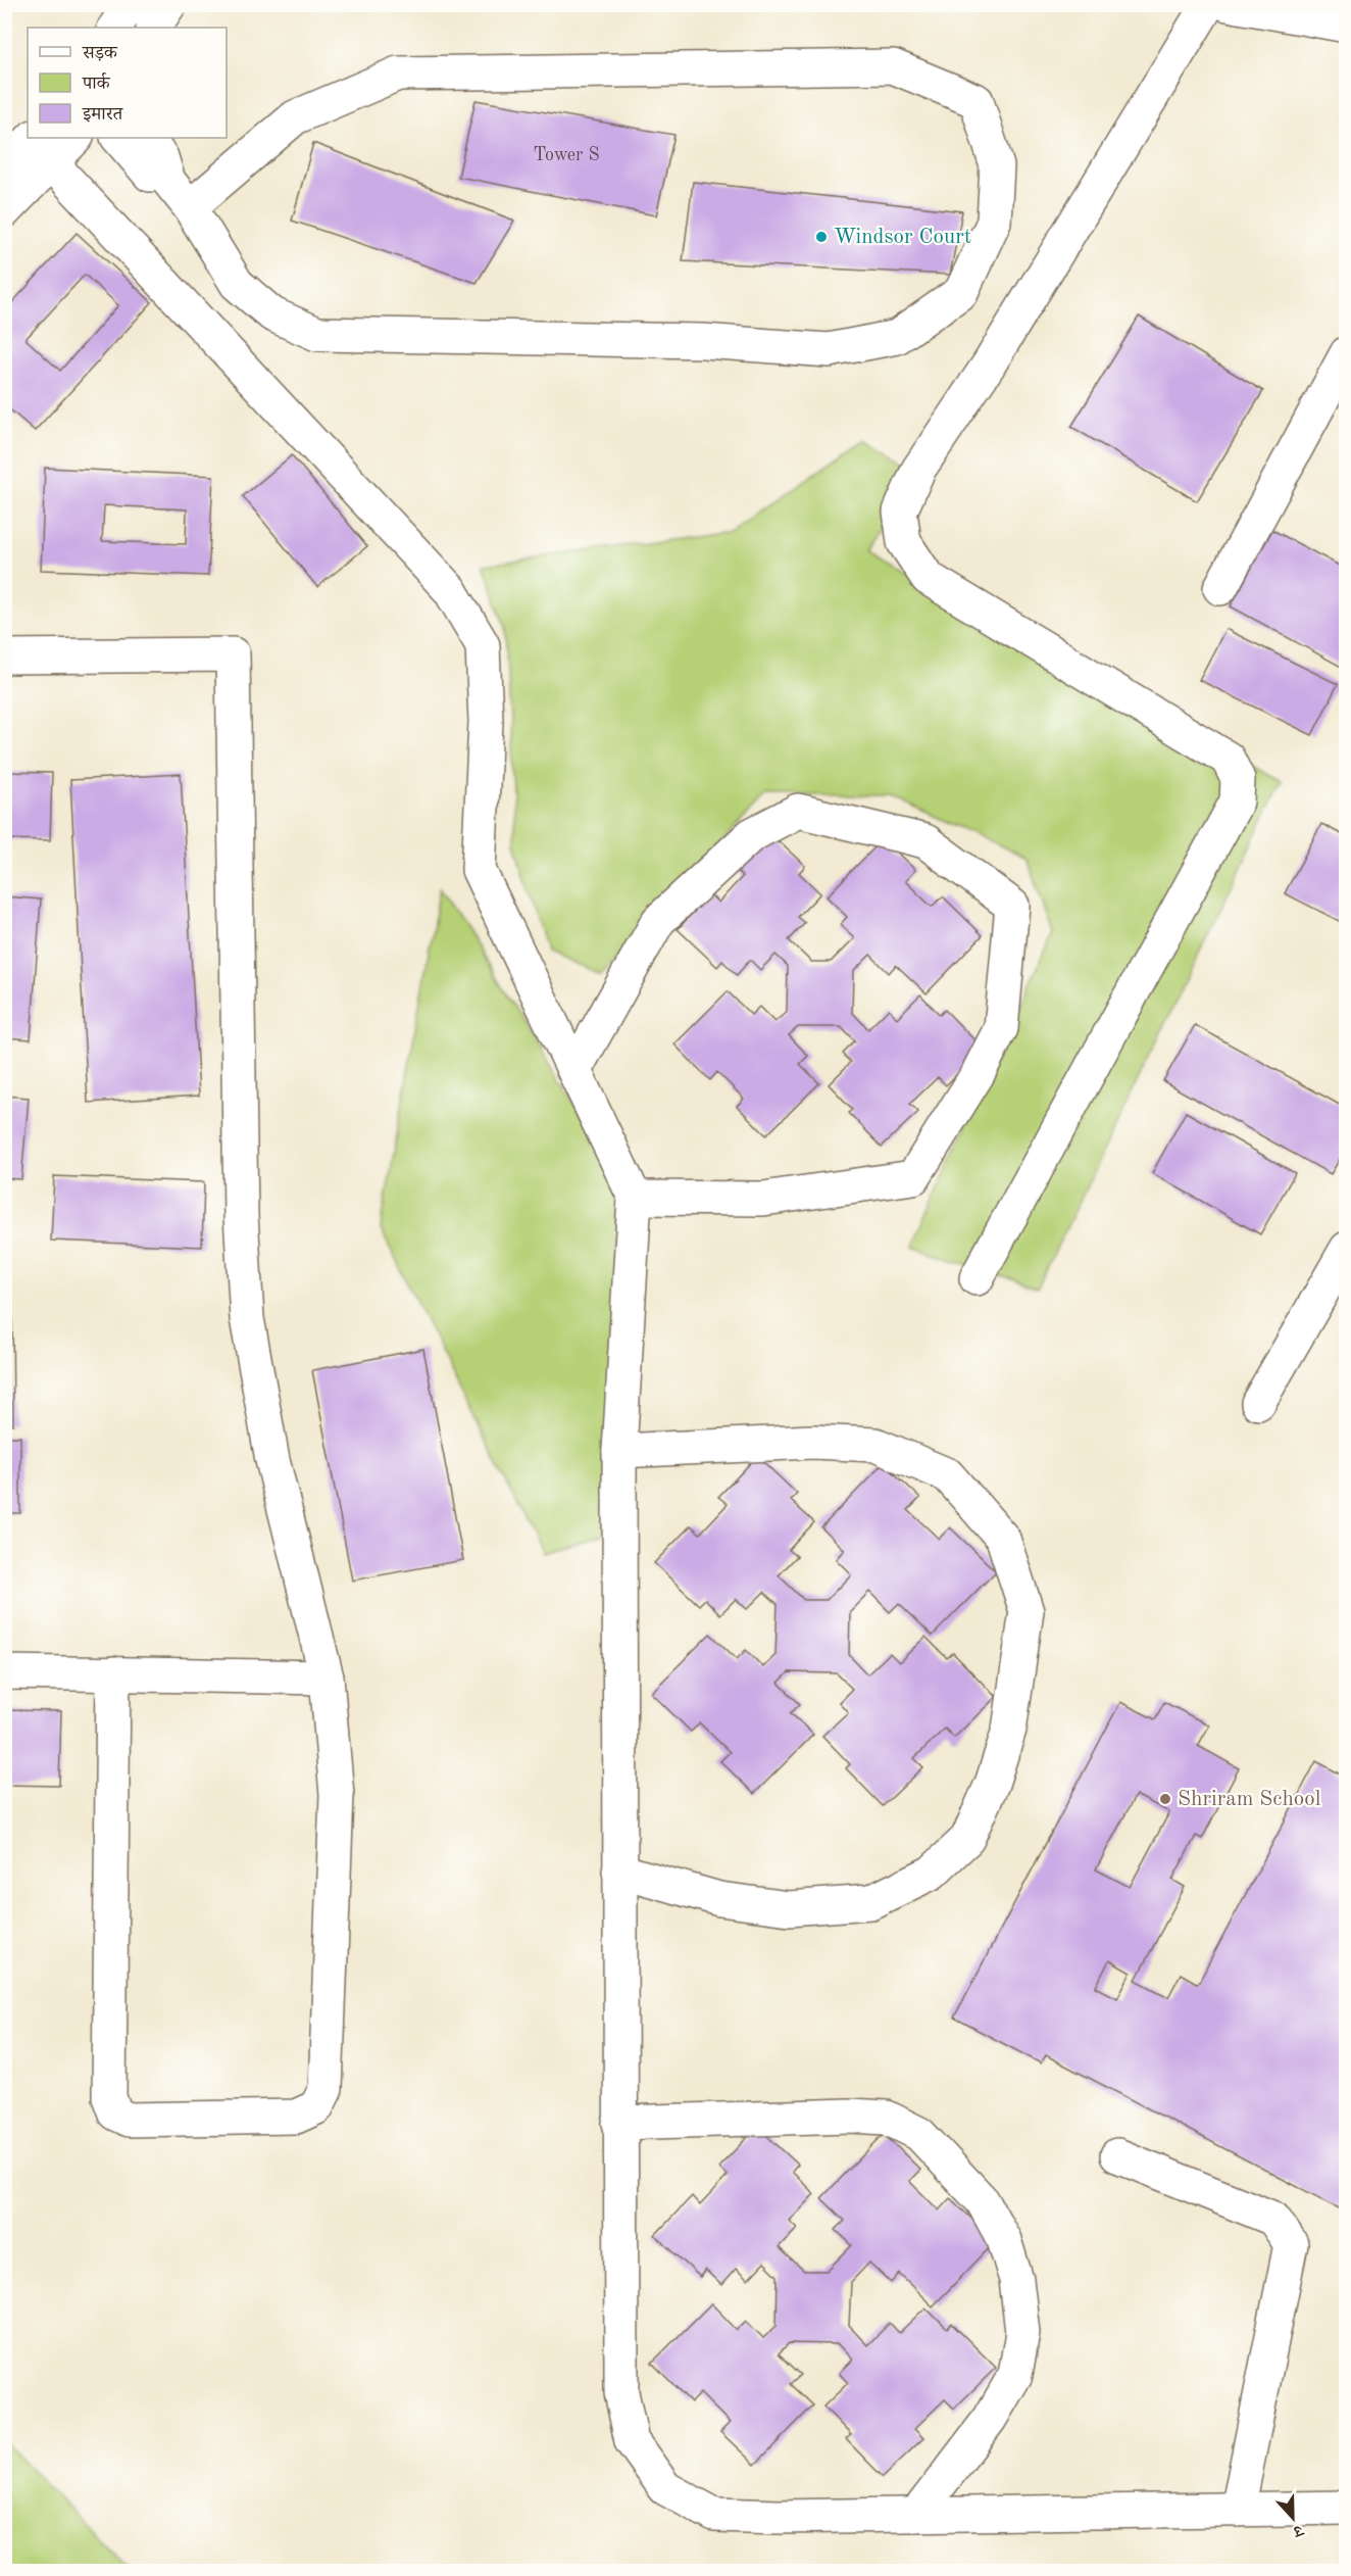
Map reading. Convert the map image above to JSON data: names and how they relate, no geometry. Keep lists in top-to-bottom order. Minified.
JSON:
{"places":["Windsor Court","Shriram School"],"house_numbers":["Tower S"],"legend":["सड़क","पार्क","इमारत"],"north":"bottom"}
